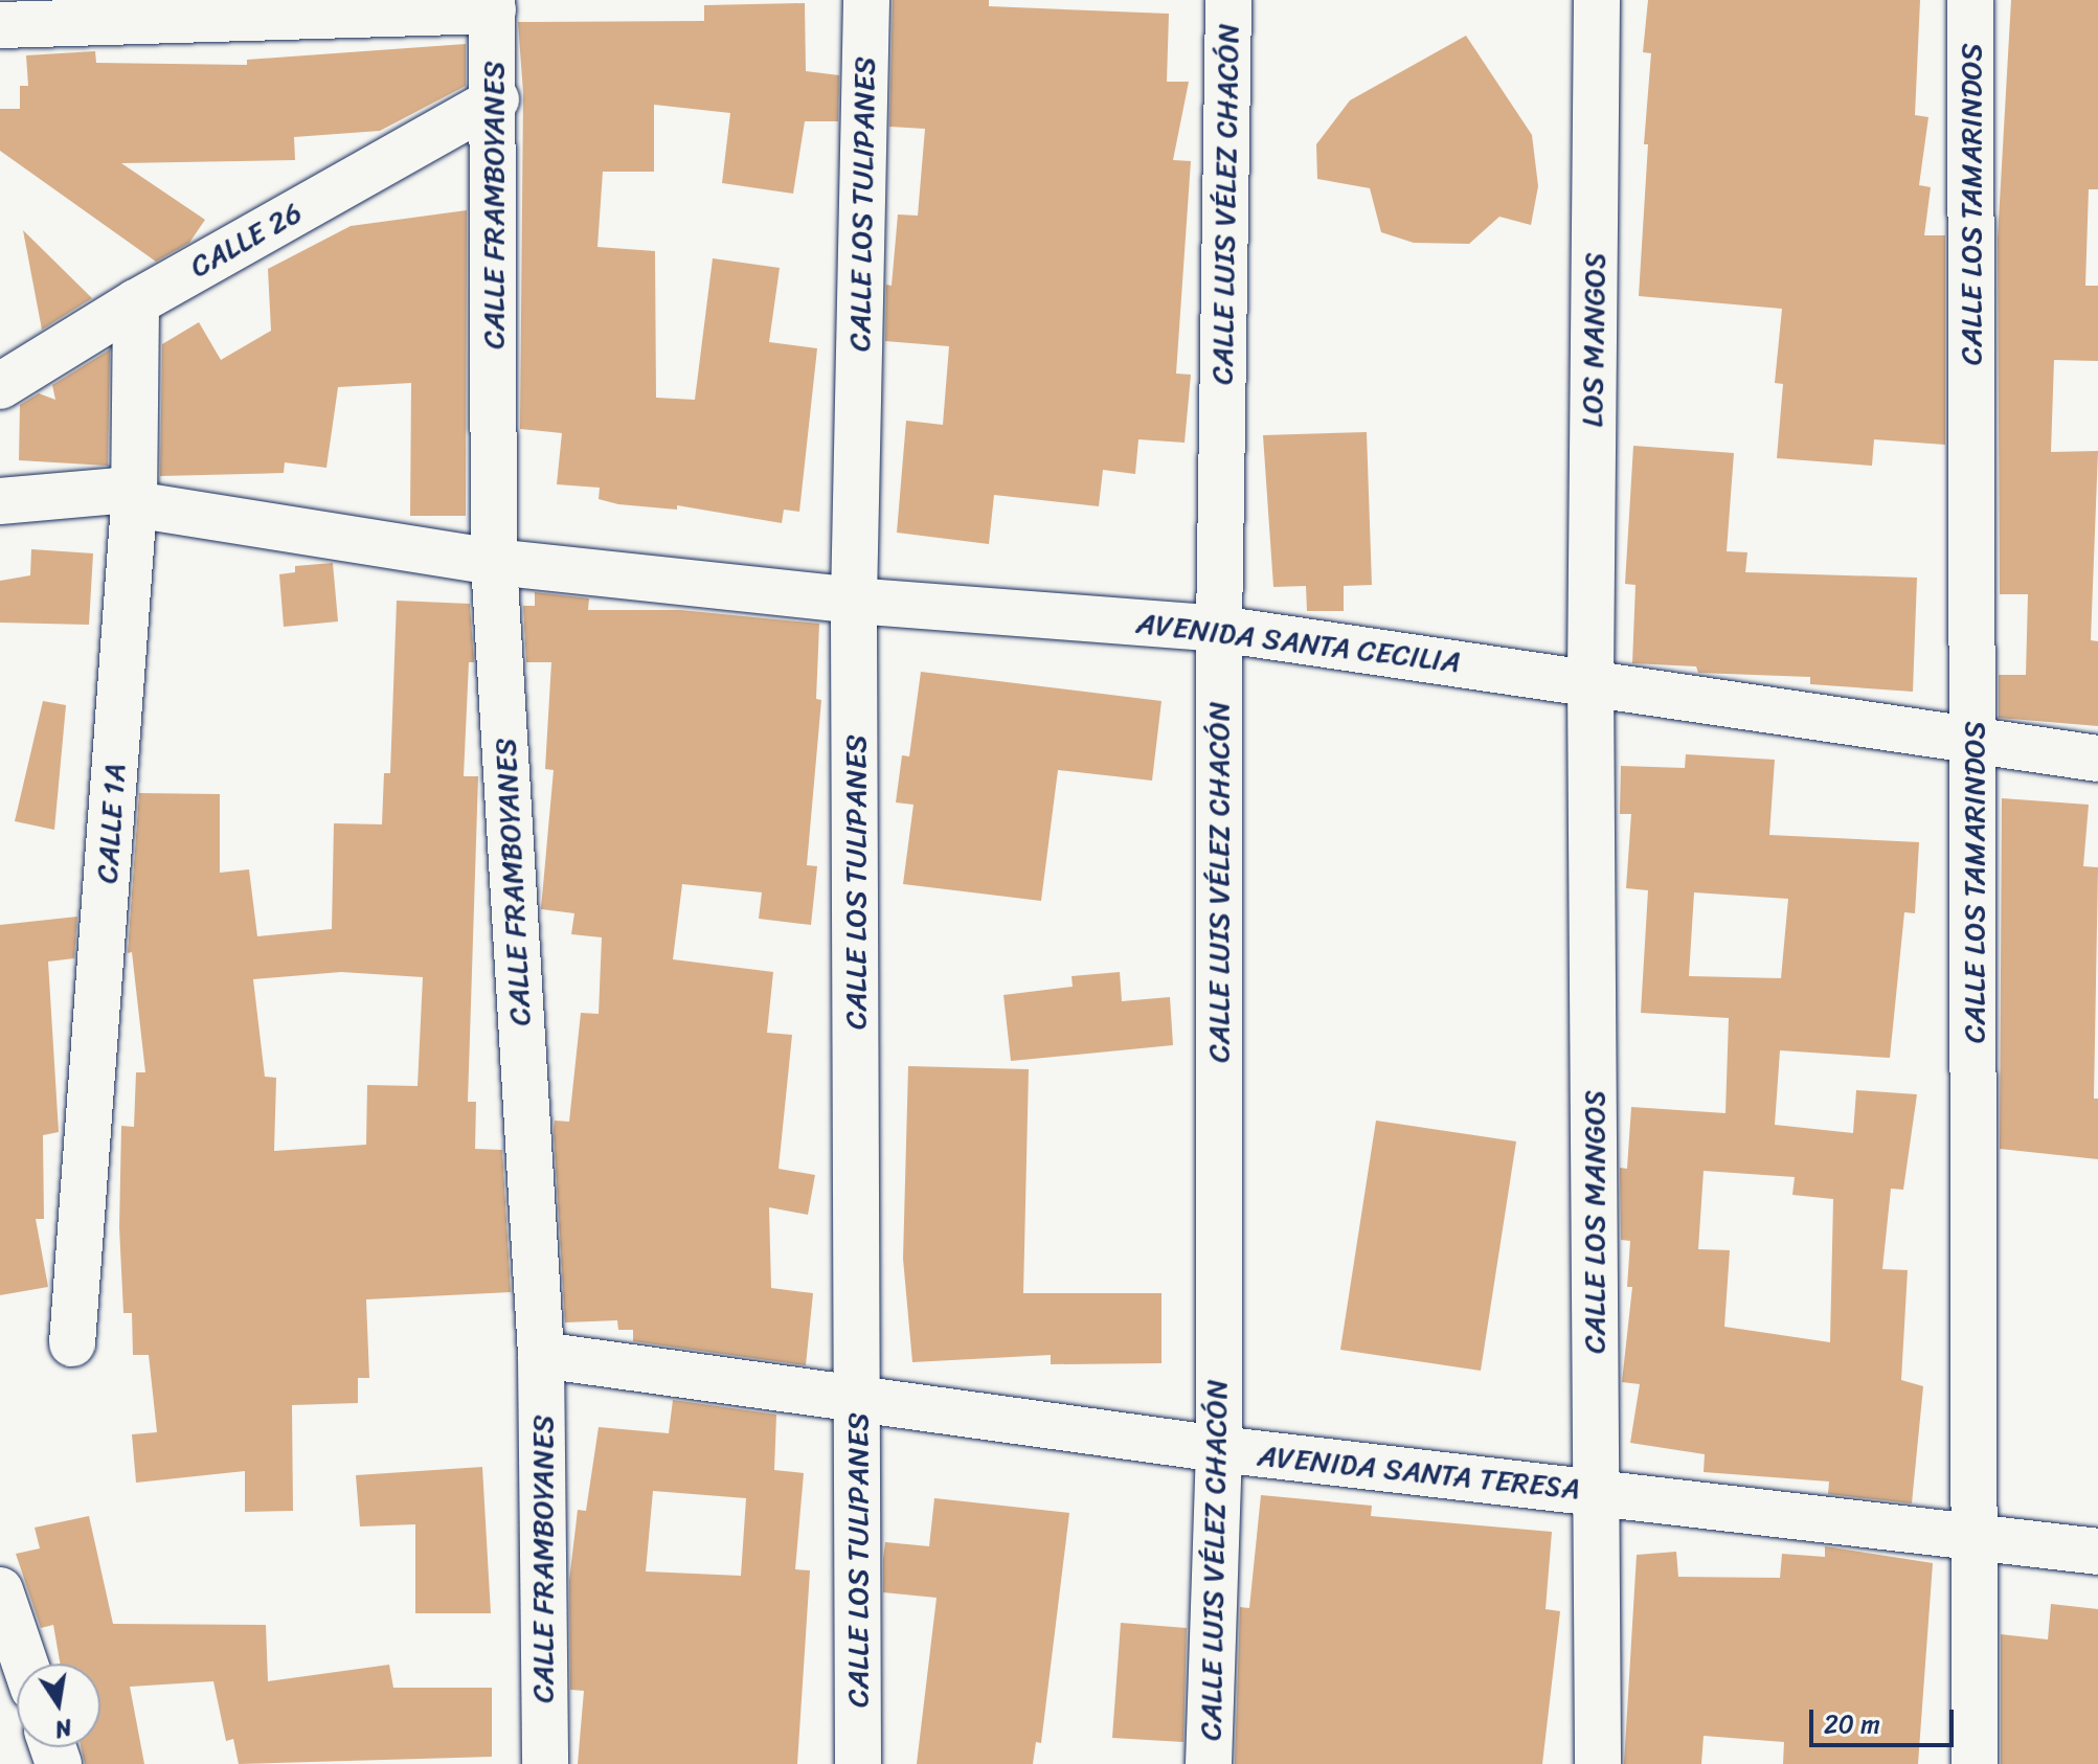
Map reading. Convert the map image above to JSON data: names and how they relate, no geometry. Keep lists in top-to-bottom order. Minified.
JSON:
{"streets":{"street":["CALLE LOS TULIPANES","CALLE LUIS VÉLEZ CHACÓN","CALLE LOS TAMARINDOS","CALLE FRAMBOYANES","CALLE 26","LOS MANGOS","AVENIDA SANTA CECILIA","CALLE 1A","CALLE LOS MANGOS","AVENIDA SANTA TERESA"]},"crossings":[["CALLE LOS TULIPANES","AVENIDA SANTA CECILIA"],["CALLE LOS TULIPANES","AVENIDA SANTA TERESA"],["CALLE LUIS VÉLEZ CHACÓN","AVENIDA SANTA CECILIA"],["CALLE LUIS VÉLEZ CHACÓN","AVENIDA SANTA TERESA"],["CALLE LOS TAMARINDOS","AVENIDA SANTA CECILIA"],["CALLE LOS TAMARINDOS","AVENIDA SANTA TERESA"],["CALLE FRAMBOYANES","CALLE 26"],["CALLE FRAMBOYANES","AVENIDA SANTA CECILIA"],["CALLE FRAMBOYANES","AVENIDA SANTA TERESA"],["CALLE 26","CALLE 1A"],["LOS MANGOS","AVENIDA SANTA CECILIA"],["LOS MANGOS","CALLE LOS MANGOS"],["AVENIDA SANTA CECILIA","CALLE 1A"],["AVENIDA SANTA CECILIA","CALLE LOS MANGOS"],["CALLE LOS MANGOS","AVENIDA SANTA TERESA"]],"scale_bar":"20 m","north":"bottom"}
